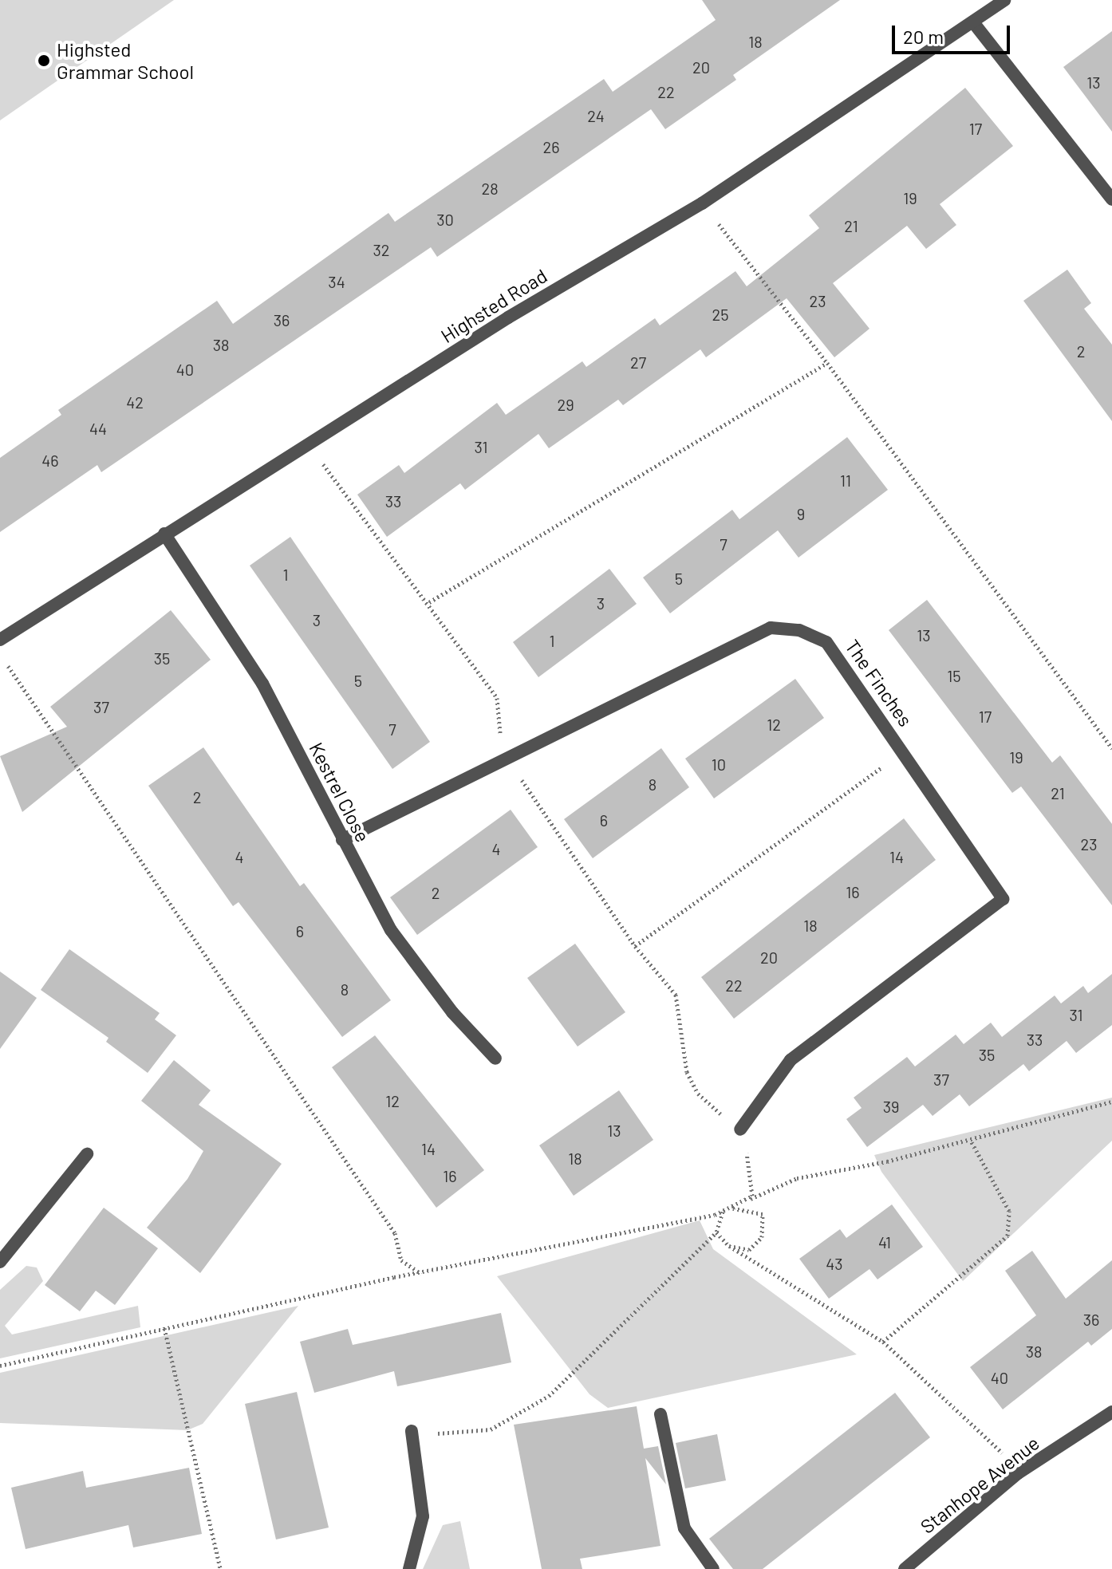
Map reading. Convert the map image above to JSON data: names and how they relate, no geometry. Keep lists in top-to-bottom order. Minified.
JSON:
{"streets":{"street":["Highsted Road","The Finches","Kestrel Close","Stanhope Avenue"]},"crossings":[["Highsted Road","Kestrel Close"],["The Finches","Kestrel Close"]],"places":["Highsted Grammar School"],"house_numbers":["18","20","13","22","24","17","26","28","19","30","21","32","34","23","25","36","38","2","27","40","42","29","44","31","46","11","33","9","7","1","5","3","3","13","1","35","15","5","37","17","12","7","19","10","8","21","2","6","23","4","4","14","16","2","18","6","20","22","8","31","33","35","37","12","39","13","14","18","16","41","43","36","38","40"],"scale_bar":"20 m"}
